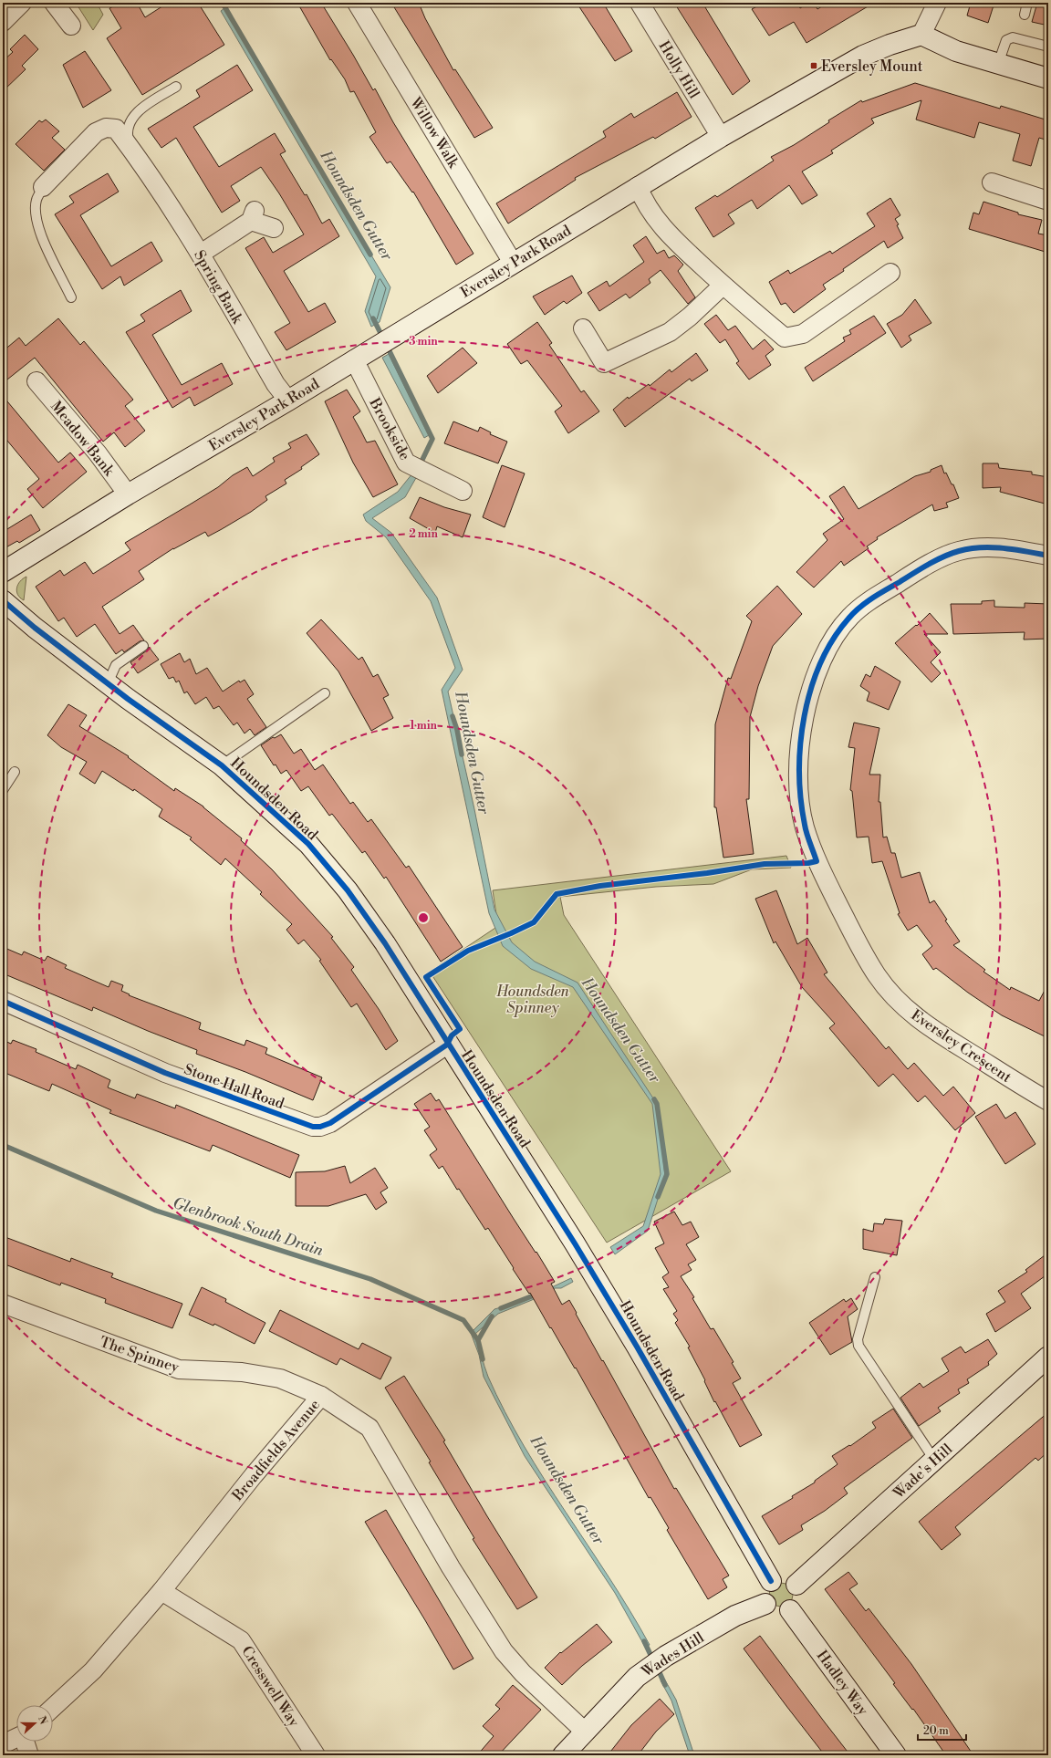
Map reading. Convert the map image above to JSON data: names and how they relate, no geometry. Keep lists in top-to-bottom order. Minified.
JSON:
{"streets":{"street":["Holly Hill","Willow Walk","Eversley Park Road","Spring Bank","Brookside","Meadow Bank","Houndsden Road","Eversley Crescent","Stone Hall Road","The Spinney","Broadfields Avenue","Wade's Hill","Wades Hill","Hadley Way","Cresswell Way"]},"crossings":[["Holly Hill","Eversley Park Road"],["Willow Walk","Eversley Park Road"],["Eversley Park Road","Spring Bank"],["Eversley Park Road","Brookside"],["Eversley Park Road","Meadow Bank"],["Houndsden Road","Stone Hall Road"],["Houndsden Road","Wade's Hill"],["Houndsden Road","Wades Hill"],["Houndsden Road","Hadley Way"],["The Spinney","Broadfields Avenue"],["Broadfields Avenue","Wades Hill"],["Broadfields Avenue","Cresswell Way"],["Wade's Hill","Wades Hill"],["Wade's Hill","Hadley Way"],["Wades Hill","Hadley Way"]],"water":["Houndsden Gutter","Glenbrook South Drain"],"parks":["Houndsden Spinney"],"places":{"transit":["Eversley Mount"]},"scale_bar":"20 m","north":"right","rings":["3 min","2 min","1 min"]}
